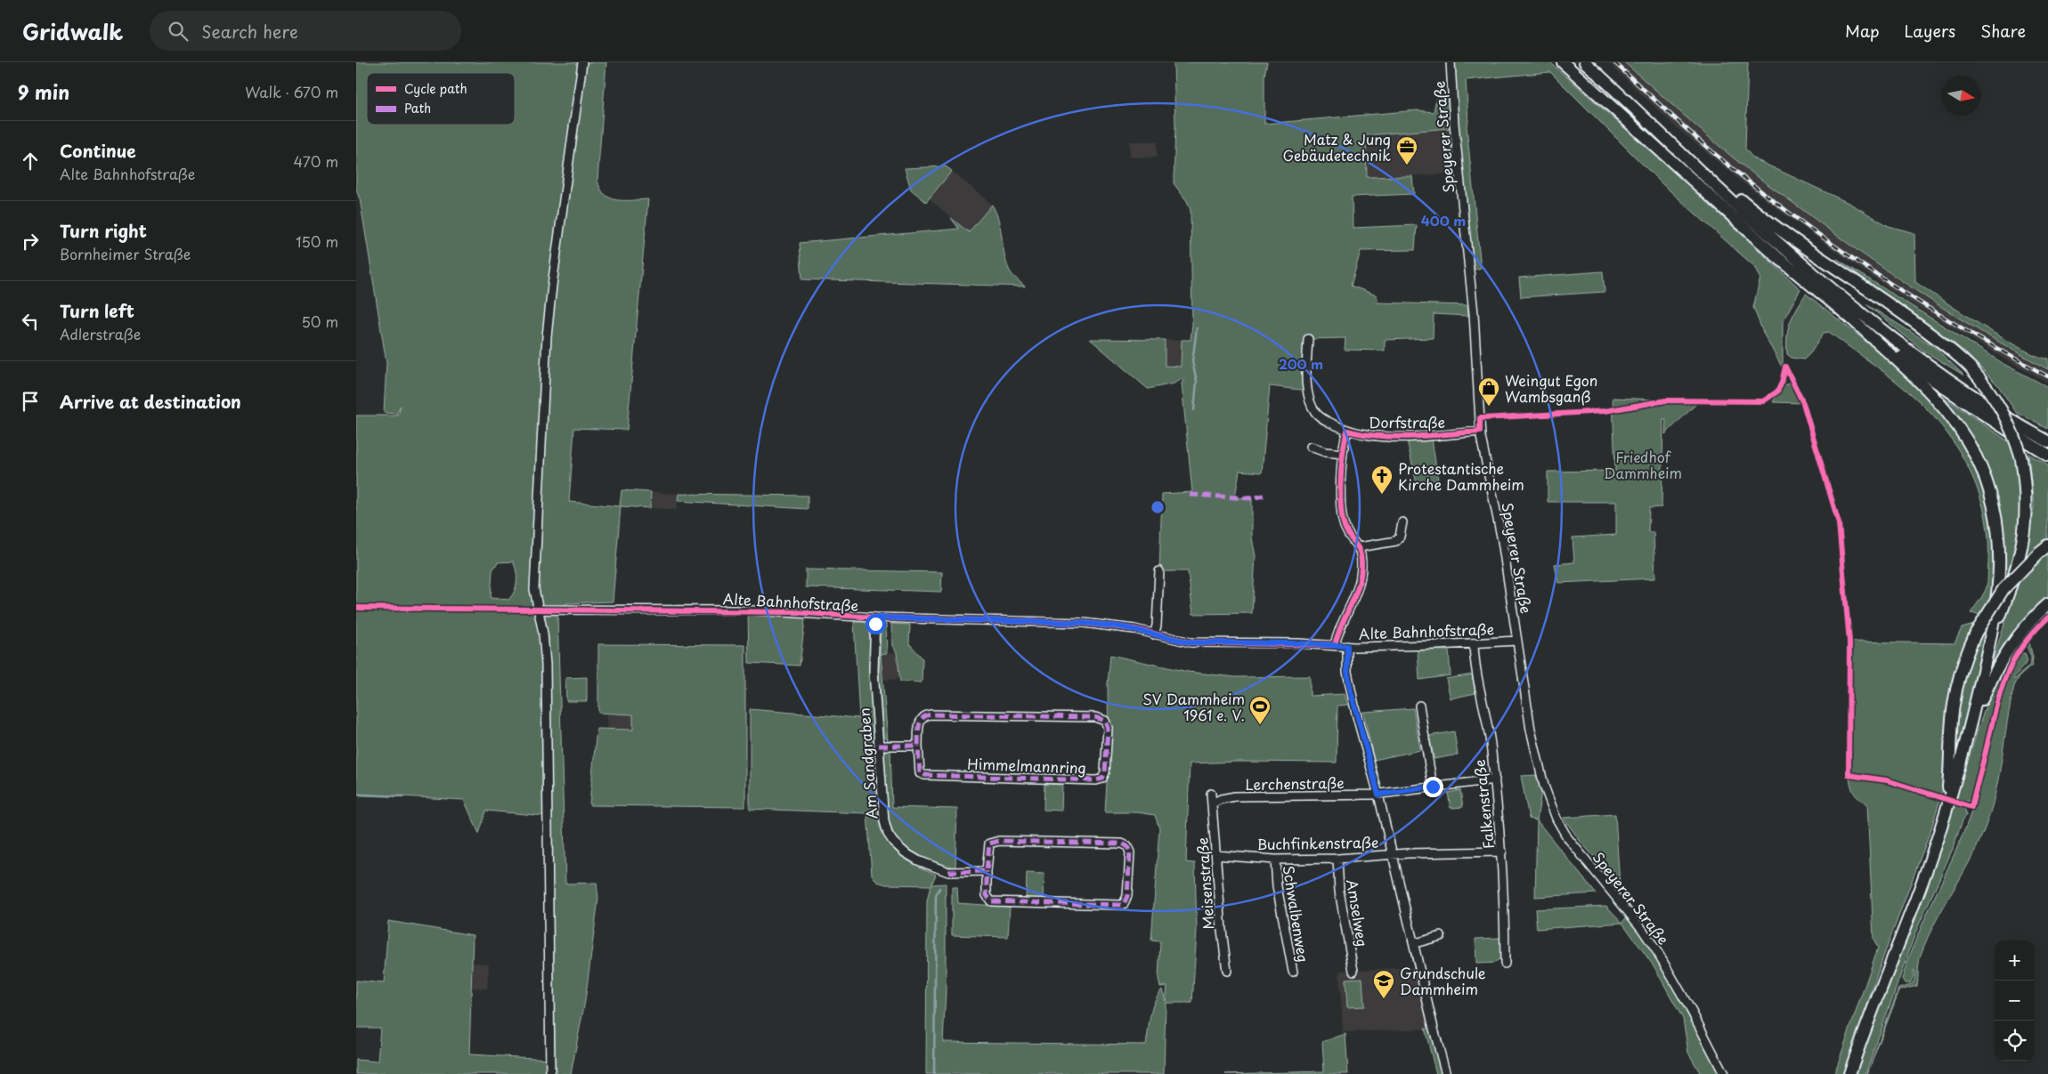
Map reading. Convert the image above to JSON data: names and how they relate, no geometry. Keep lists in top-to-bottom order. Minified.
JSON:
{"streets":{"street":["Speyerer Straße","Dorfstraße","Alte Bahnhofstraße","Am Sandgraben","Himmelmannring","Lerchenstraße","Falkenstraße","Buchfinkenstraße","Meisenstraße","Amselweg","Schwalbenweg"]},"crossings":[["Speyerer Straße","Dorfstraße"],["Speyerer Straße","Alte Bahnhofstraße"],["Alte Bahnhofstraße","Am Sandgraben"],["Alte Bahnhofstraße","Falkenstraße"],["Lerchenstraße","Falkenstraße"],["Lerchenstraße","Meisenstraße"],["Falkenstraße","Buchfinkenstraße"],["Buchfinkenstraße","Meisenstraße"],["Buchfinkenstraße","Amselweg"],["Buchfinkenstraße","Schwalbenweg"]],"parks":["Friedhof Dammheim"],"places":{"office":["Matz & Jung Gebäudetechnik"],"shop":["Weingut Egon Wambsganß"],"church":["Protestantische Kirche Dammheim"],"sports":["SV Dammheim 1961 e. V."],"school or university":["Grundschule Dammheim"]},"legend":["Cycle path","Path"],"north":"right","page":{"header":"Gridwalk","search":"Search here","nav":["Map","Layers","Share"],"heading":["9 min","Walk · 670 m"],"list":[["Continue","Alte Bahnhofstraße","470 m"],["Turn right","Bornheimer Straße","150 m"],["Turn left","Adlerstraße","50 m"],"Arrive at destination"],"map_buttons":["+","−"]},"rings":["400 m","200 m"]}
